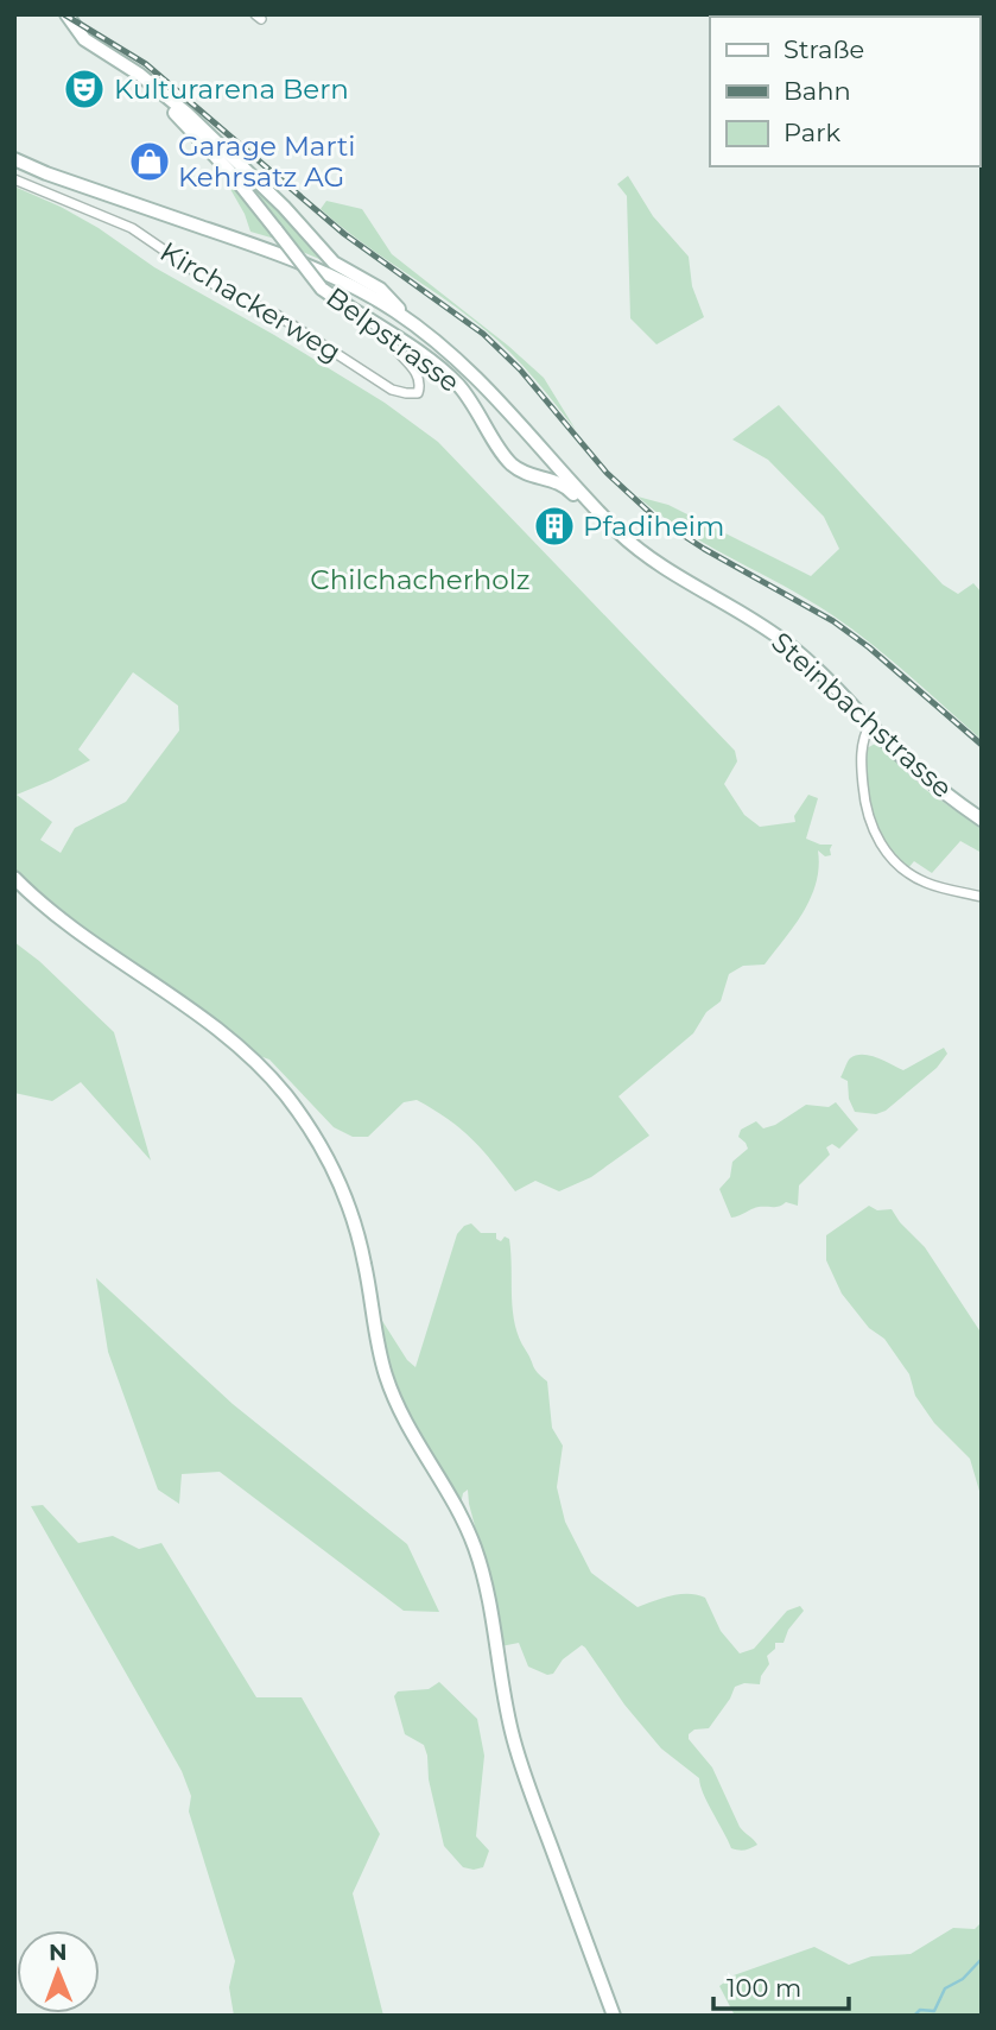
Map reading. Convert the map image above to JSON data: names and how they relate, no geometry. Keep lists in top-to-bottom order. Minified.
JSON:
{"streets":{"street":["Kirchackerweg","Belpstrasse","Steinbachstrasse"]},"crossings":[["Kirchackerweg","Belpstrasse"],["Belpstrasse","Steinbachstrasse"]],"parks":["Chilchacherholz"],"places":{"theatre":["Kulturarena Bern"],"shop":["Garage Marti Kehrsatz AG"],"building":["Pfadiheim"]},"legend":["Straße","Bahn","Park"],"scale_bar":"100 m","north":"top"}
